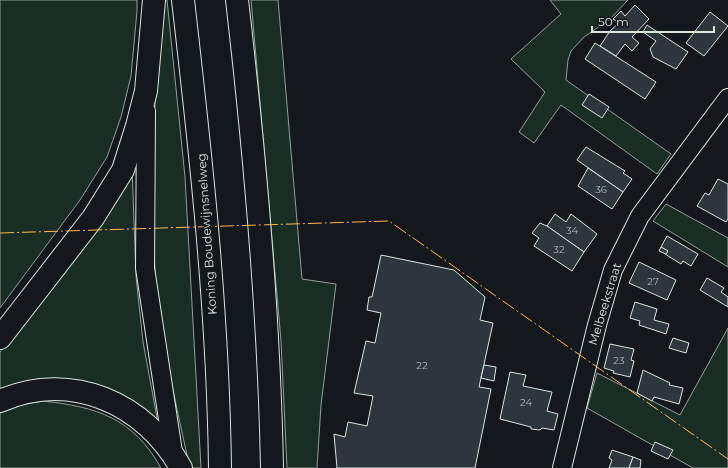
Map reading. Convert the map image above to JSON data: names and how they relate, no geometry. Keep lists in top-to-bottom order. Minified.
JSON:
{"streets":{"highway":["Koning Boudewijnsnelweg"],"street":["Melbeekstraat"]},"house_numbers":["36","34","32","27","23","22","24"],"scale_bar":"50 m"}
